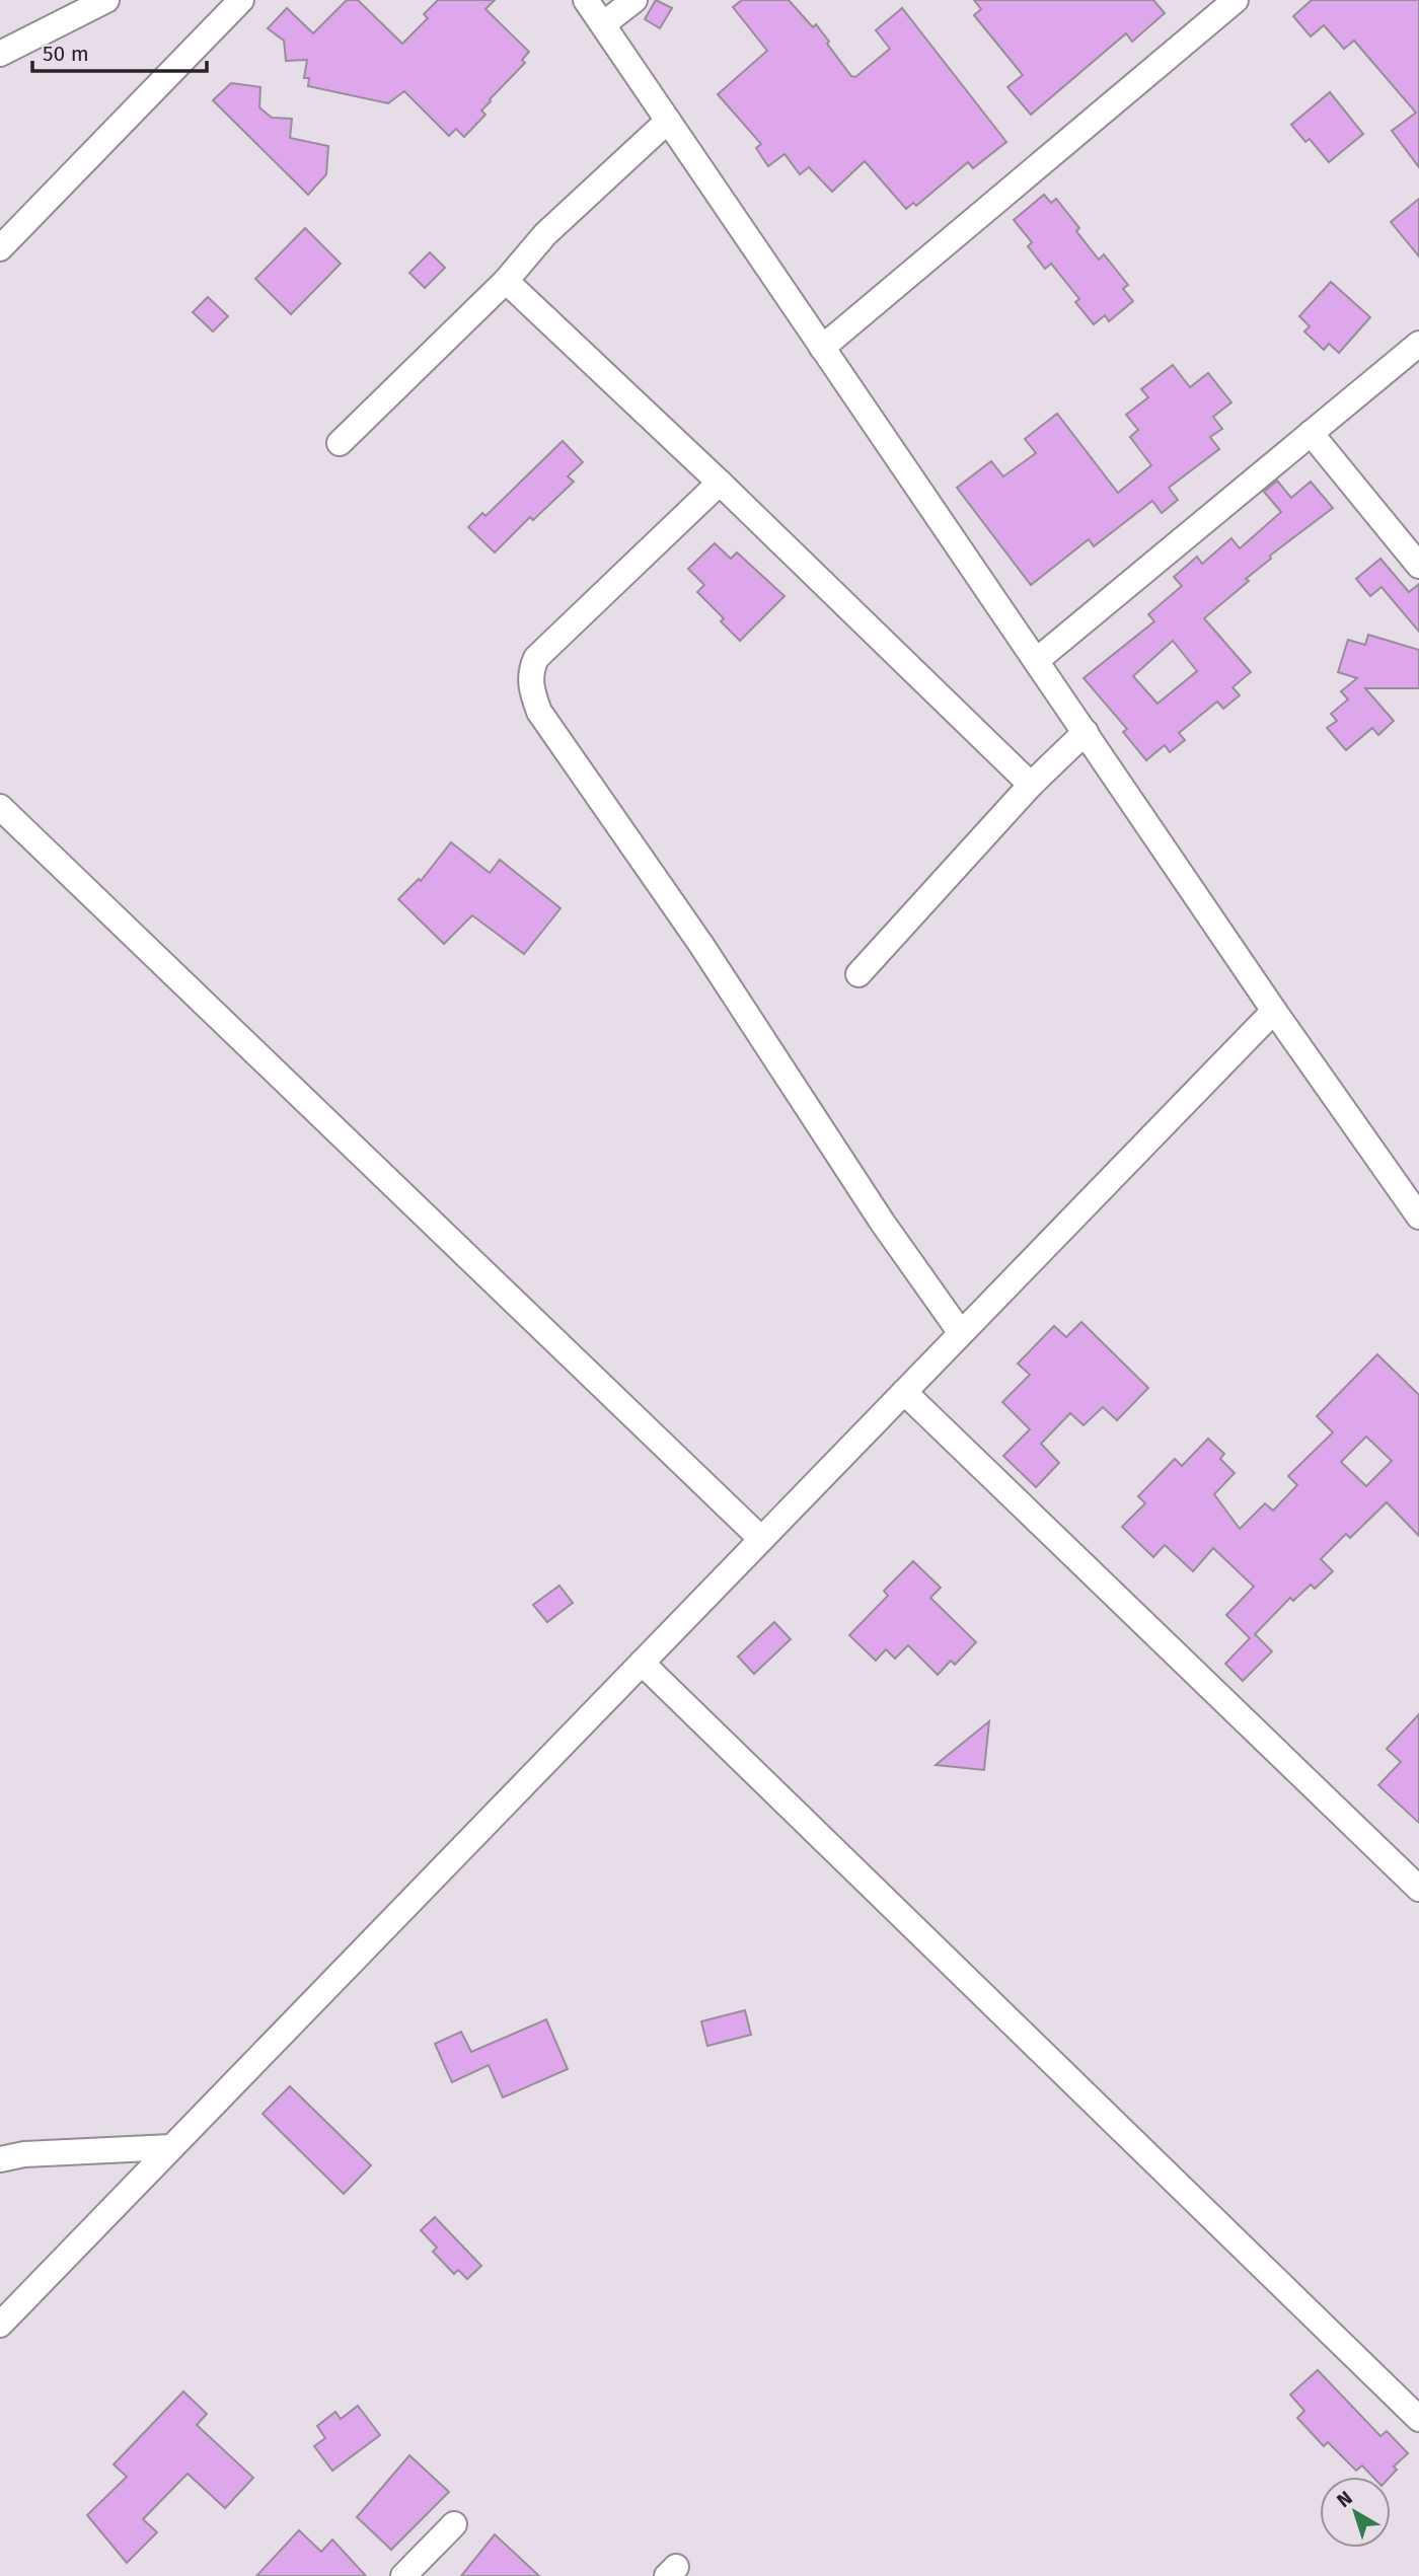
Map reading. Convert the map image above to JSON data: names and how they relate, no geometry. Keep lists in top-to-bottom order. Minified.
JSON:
{"scale_bar":"50 m","north":"top left"}
